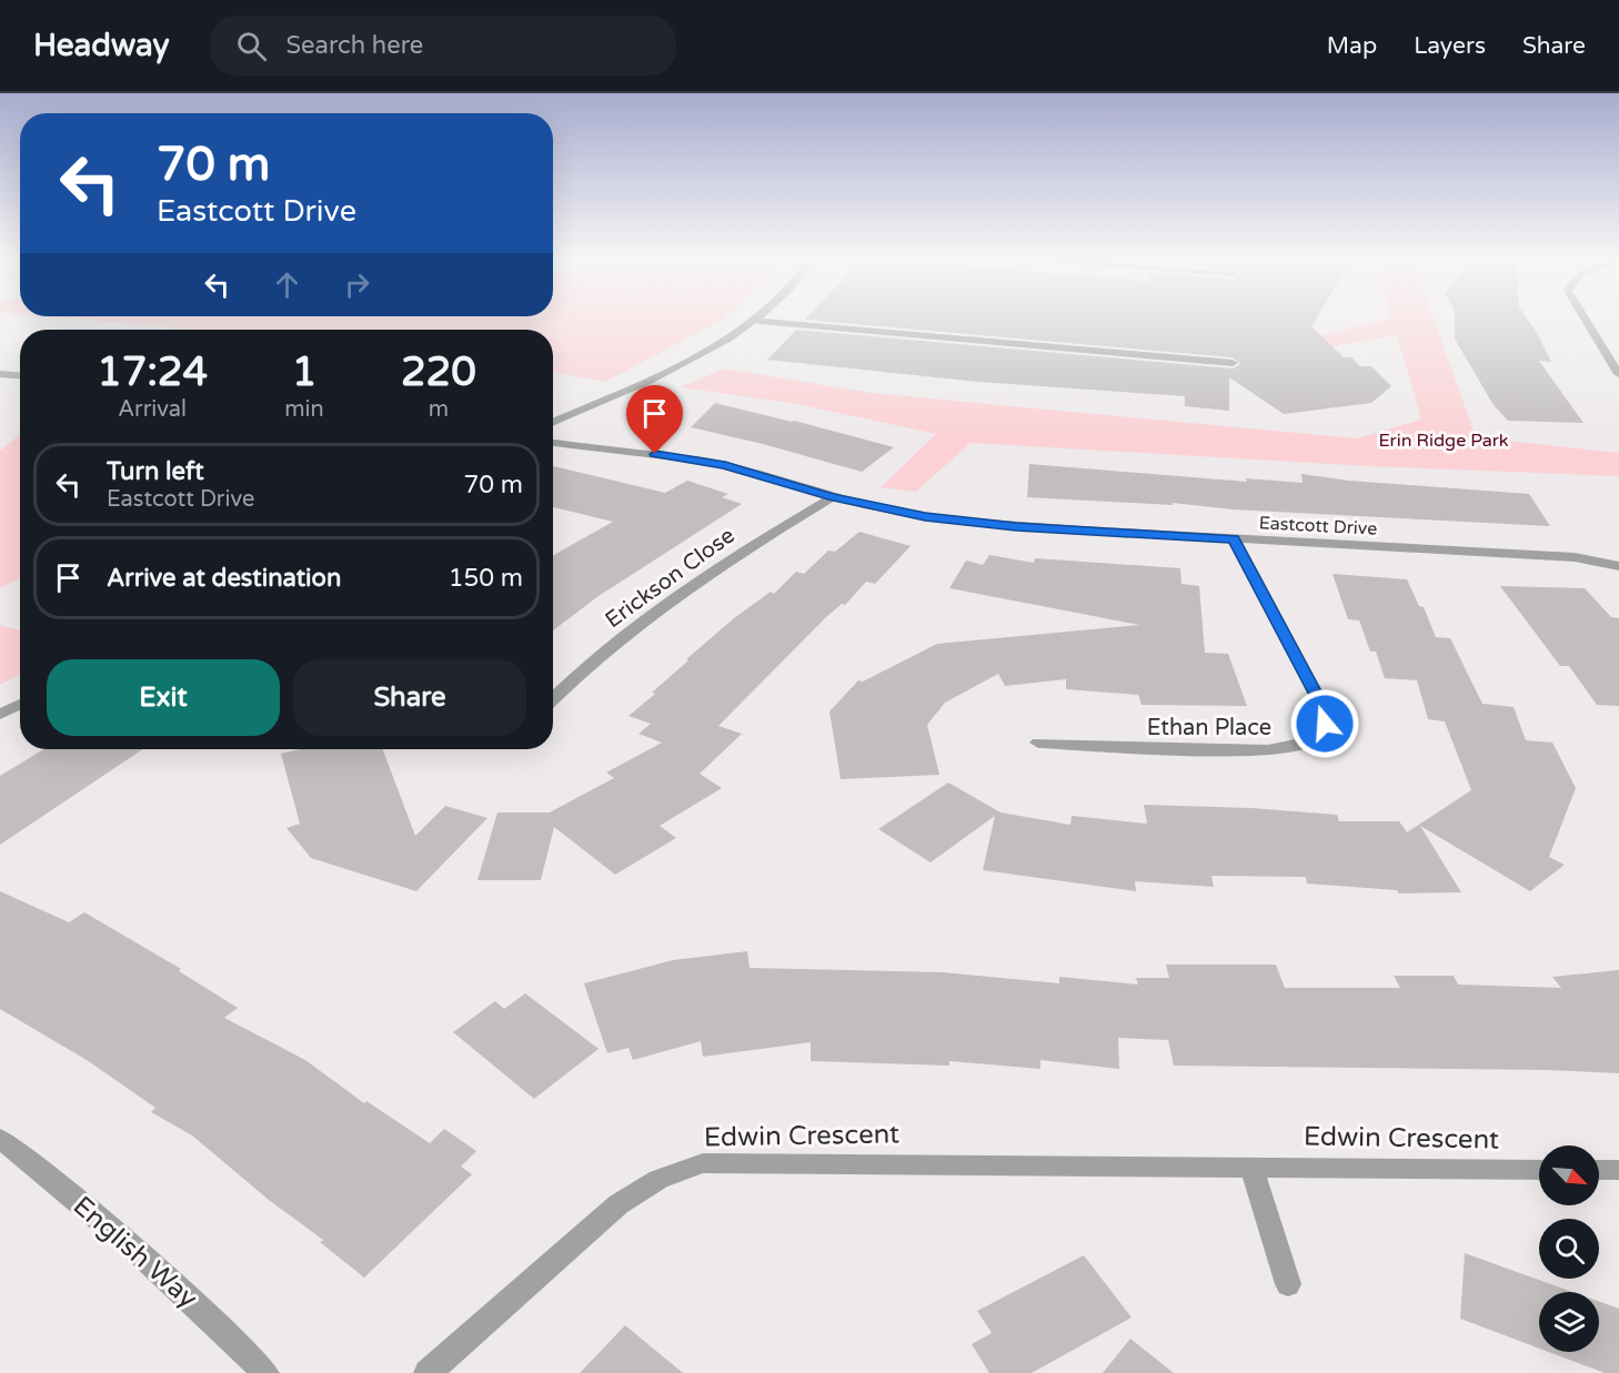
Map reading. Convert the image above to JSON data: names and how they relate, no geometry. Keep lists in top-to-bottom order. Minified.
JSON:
{"streets":{"street":["Eastcott Drive","Erickson Close","Ethan Place","Edwin Crescent","English Way"]},"crossings":[["Eastcott Drive","Erickson Close"],["Eastcott Drive","Ethan Place"]],"parks":["Erin Ridge Park"],"north":"bottom right","page":{"header":"Headway","search":"Search here","nav":["Map","Layers","Share"],"turn":["70 m","Eastcott Drive"],"eta":["17:24","Arrival","1","min","220","m"],"list":[{"name":"Turn left","note":"Eastcott Drive","value":"70 m"},{"name":"Arrive at destination","value":"150 m"}],"buttons":["Exit","Share"]}}
